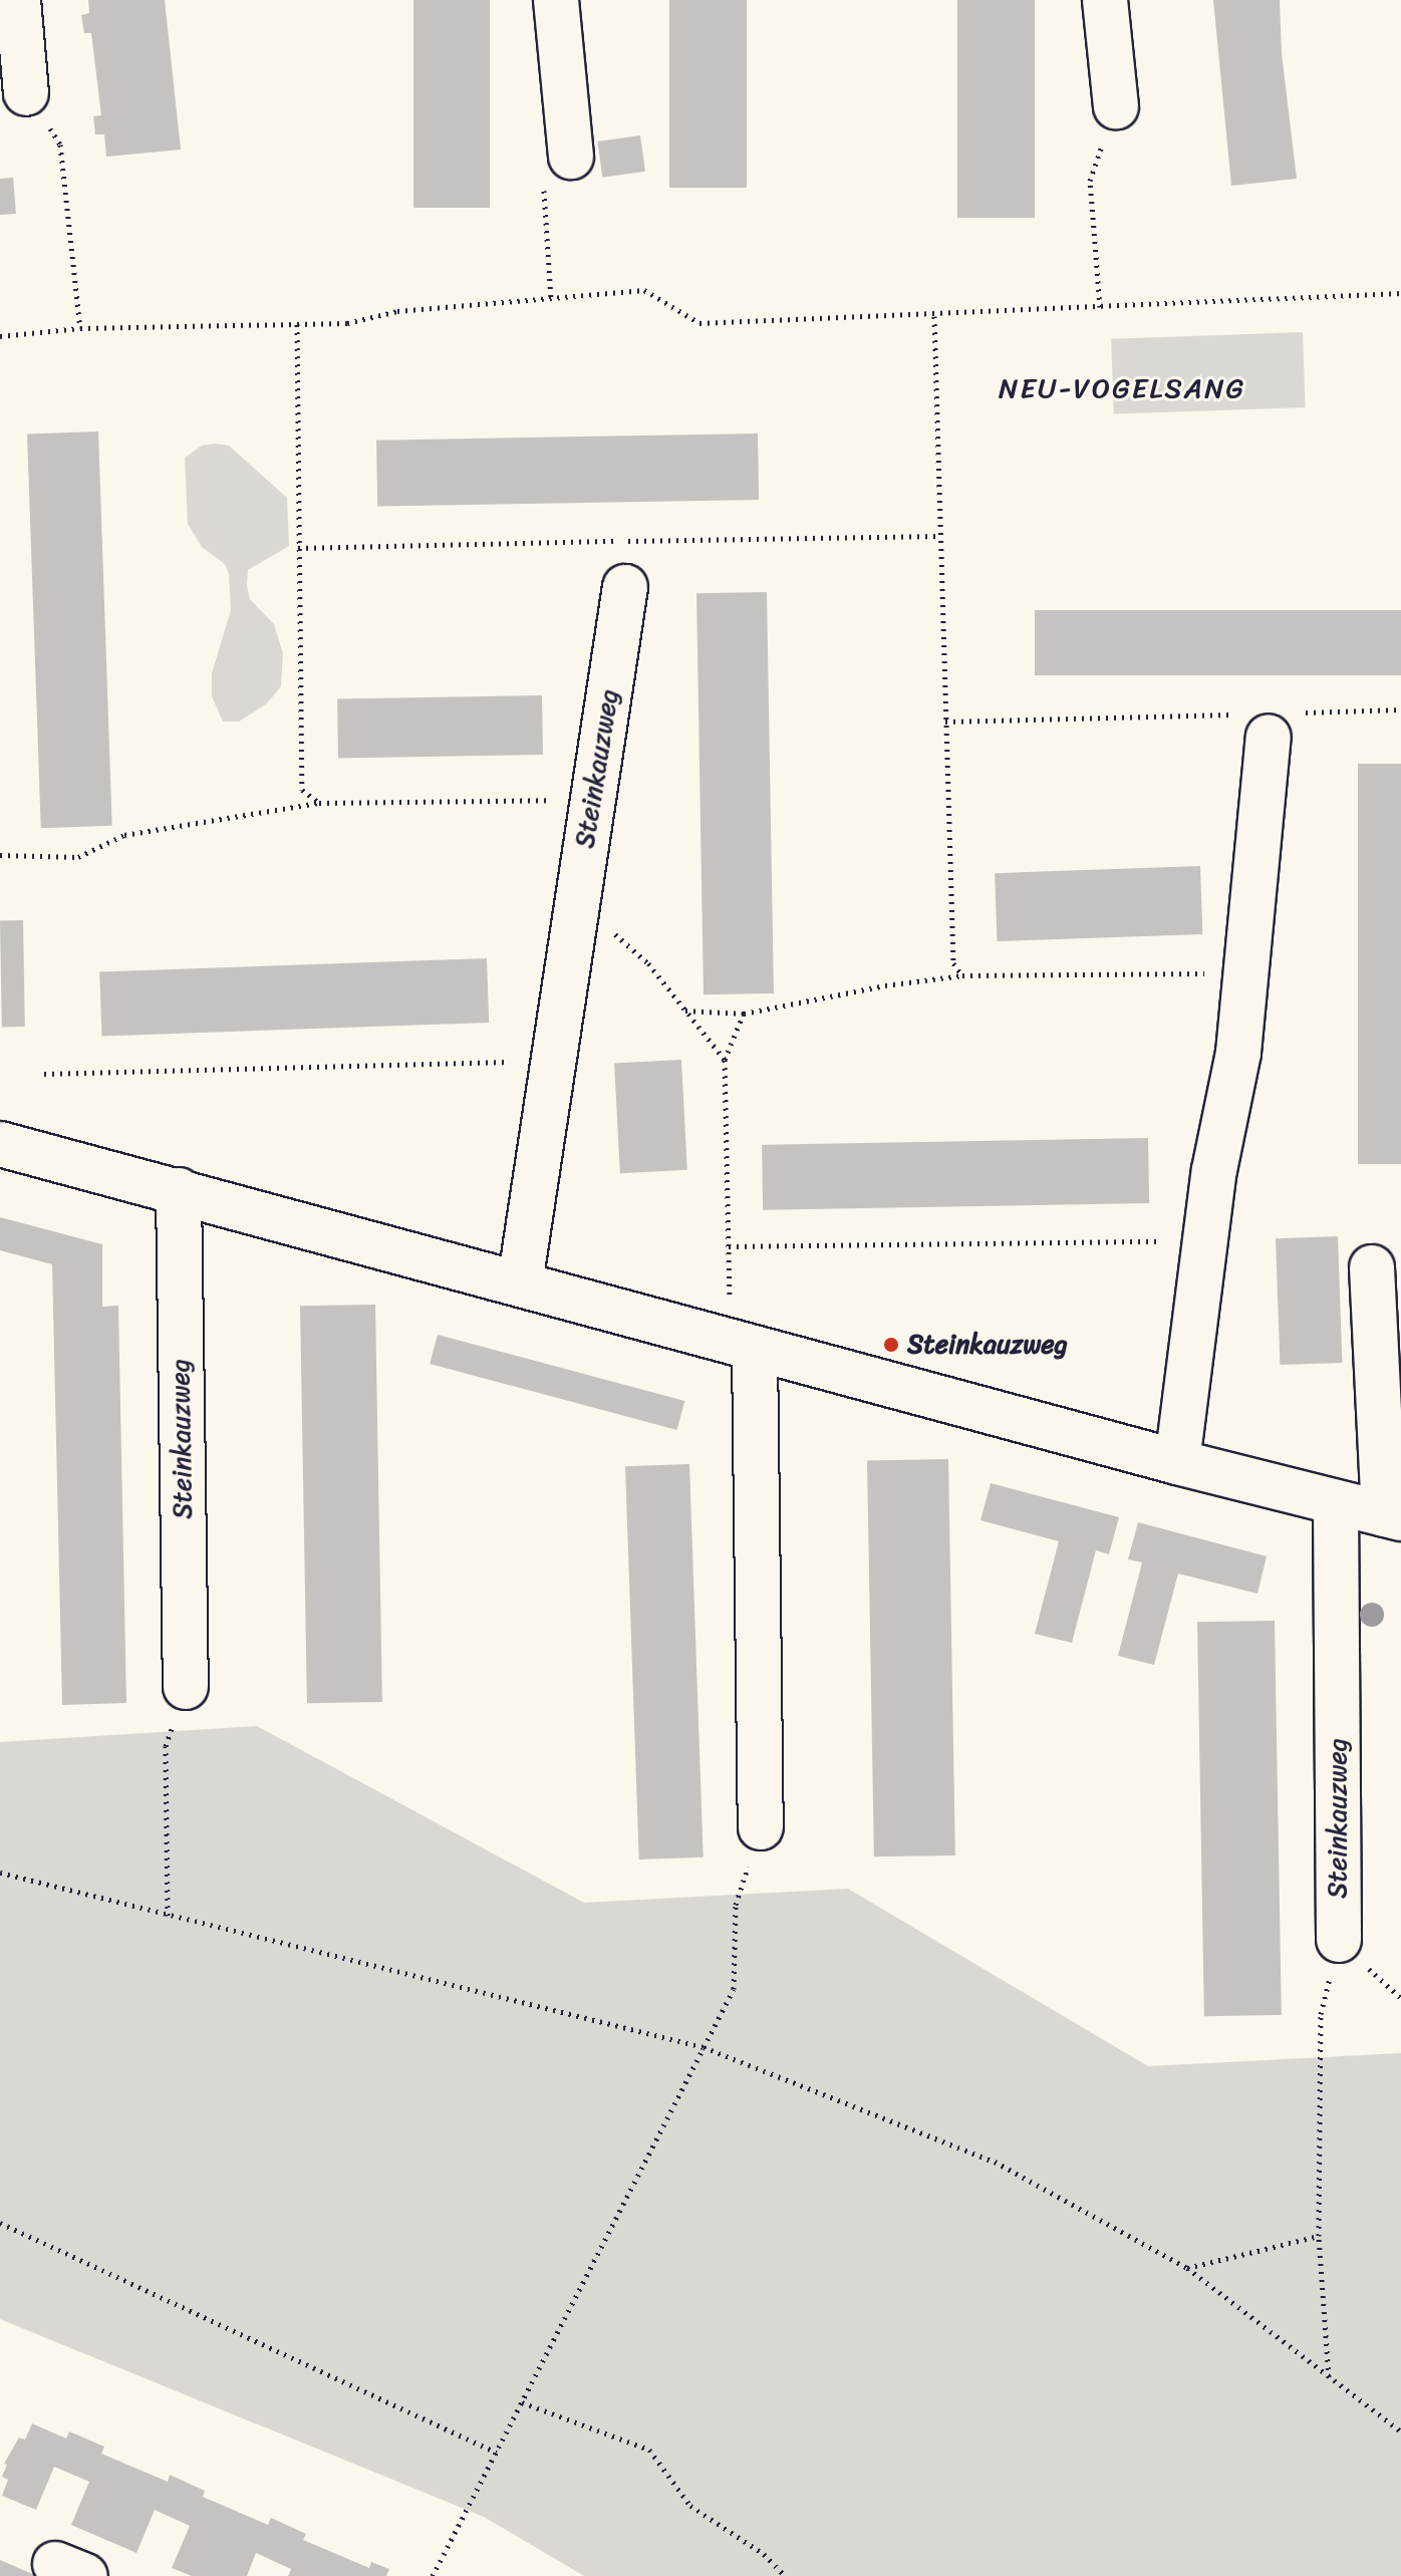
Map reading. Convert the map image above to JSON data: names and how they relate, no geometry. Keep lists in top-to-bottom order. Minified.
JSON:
{"streets":{"street":["Steinkauzweg"]},"districts":["NEU-VOGELSANG"],"places":["Steinkauzweg"]}
